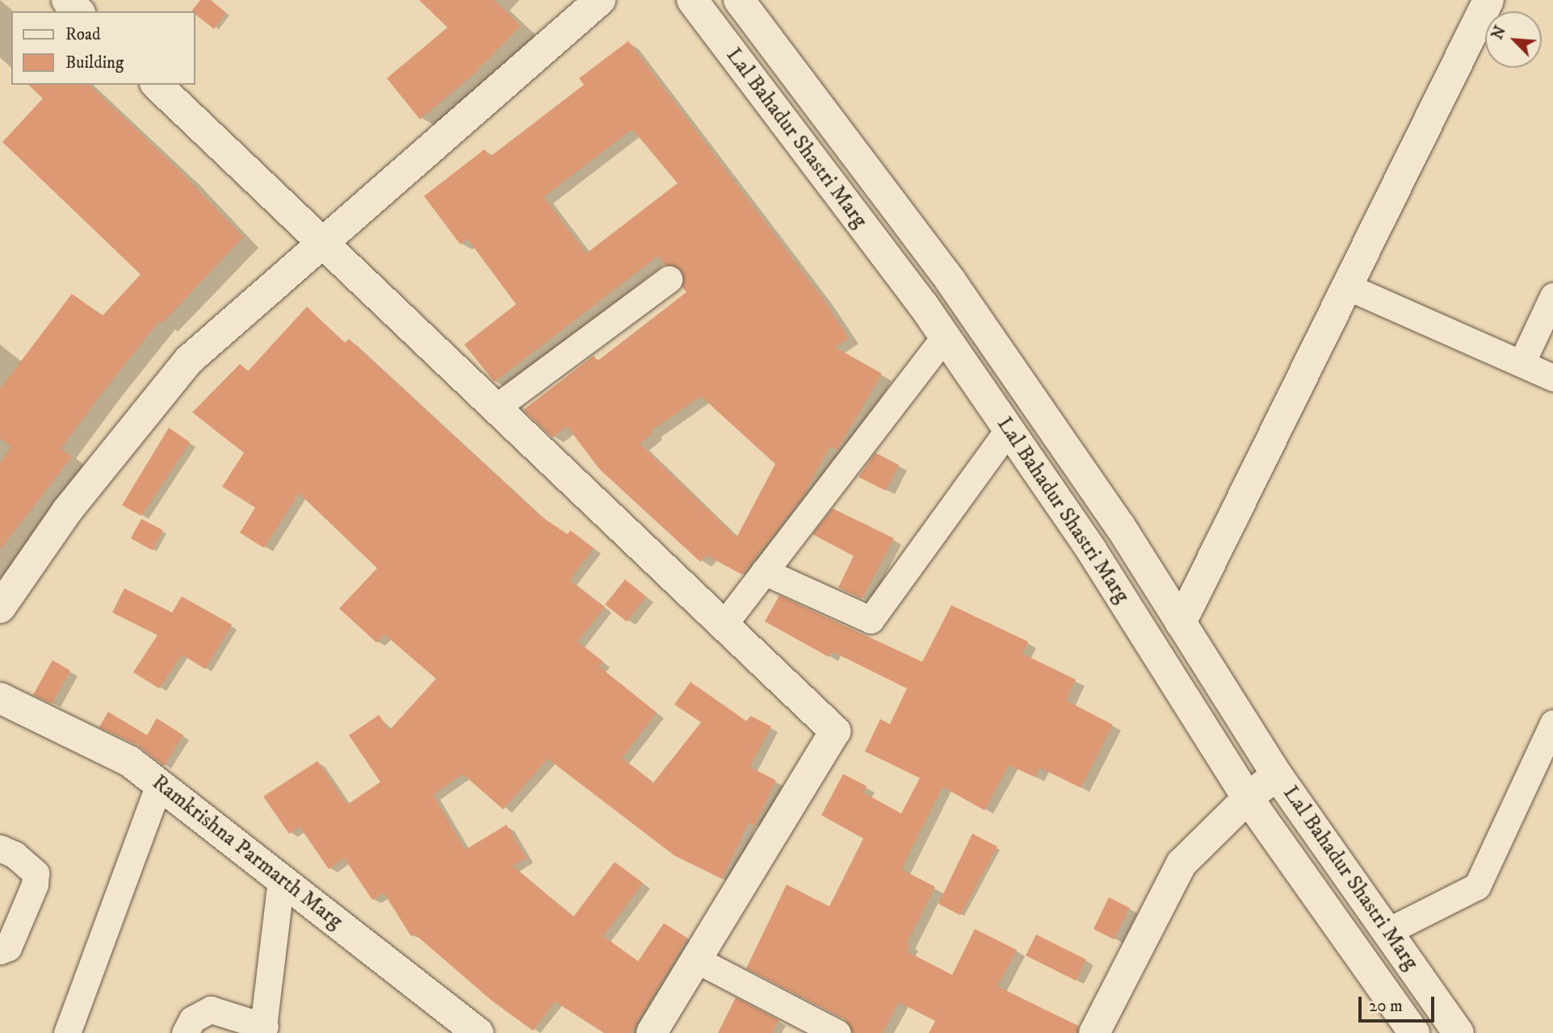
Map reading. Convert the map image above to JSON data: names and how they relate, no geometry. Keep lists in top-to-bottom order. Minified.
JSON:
{"streets":{"main road":["Lal Bahadur Shastri Marg","Ramkrishna Parmarth Marg"]},"legend":["Road","Building"],"scale_bar":"20 m","north":"top left"}
